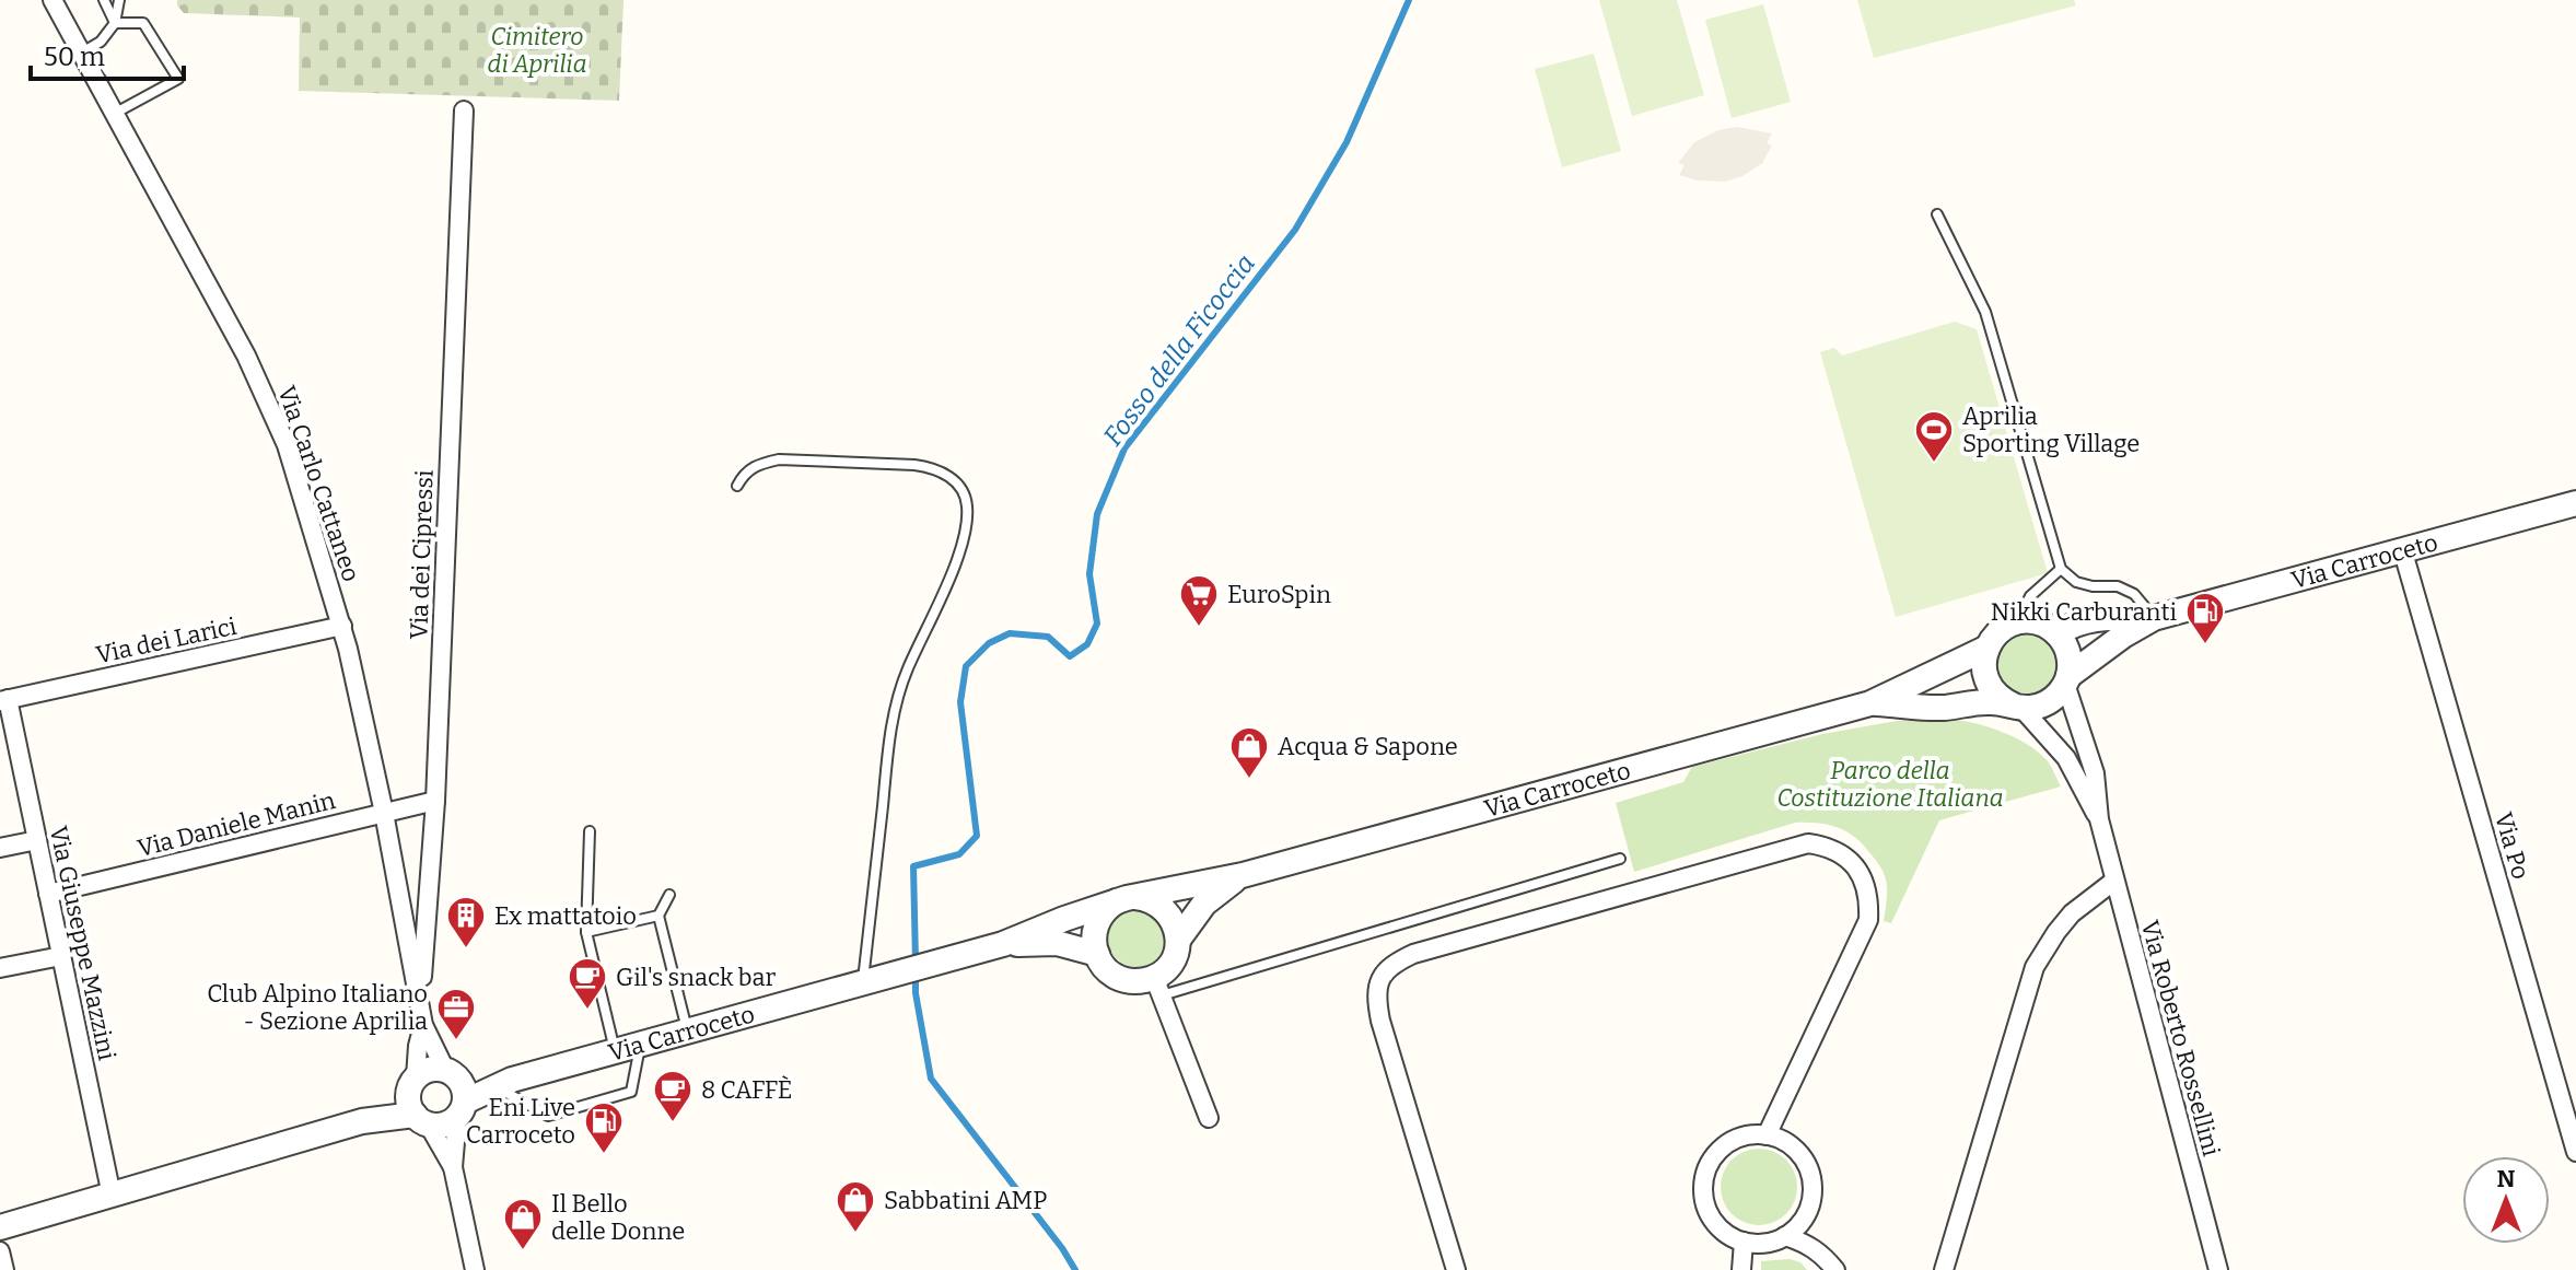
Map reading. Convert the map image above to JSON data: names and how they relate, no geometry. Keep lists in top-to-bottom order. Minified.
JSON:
{"streets":{"street":["Via Carlo Cattaneo","Via dei Cipressi","Via Carroceto","Via dei Larici","Via Daniele Manin","Via Po","Via Giuseppe Mazzini","Via Roberto Rossellini"]},"crossings":[["Via Carlo Cattaneo","Via dei Cipressi"],["Via Carlo Cattaneo","Via Carroceto"],["Via Carlo Cattaneo","Via dei Larici"],["Via Carlo Cattaneo","Via Daniele Manin"],["Via dei Cipressi","Via Daniele Manin"],["Via Carroceto","Via Po"],["Via Carroceto","Via Roberto Rossellini"],["Via dei Larici","Via Giuseppe Mazzini"],["Via Daniele Manin","Via Giuseppe Mazzini"]],"water":["Fosso della Ficoccia"],"parks":["Cimitero di Aprilia","Parco della Costituzione Italiana"],"places":{"sports":["Aprilia Sporting Village"],"supermarket":["EuroSpin"],"fuel station":["Nikki Carburanti","Eni Live Carroceto"],"shop":["Acqua & Sapone","Sabbatini AMP","Il Bello delle Donne"],"building":["Ex mattatoio"],"cafe":["Gil's snack bar","8 CAFFÈ"],"office":["Club Alpino Italiano - Sezione Aprilia"]},"scale_bar":"50 m","north":"top"}
